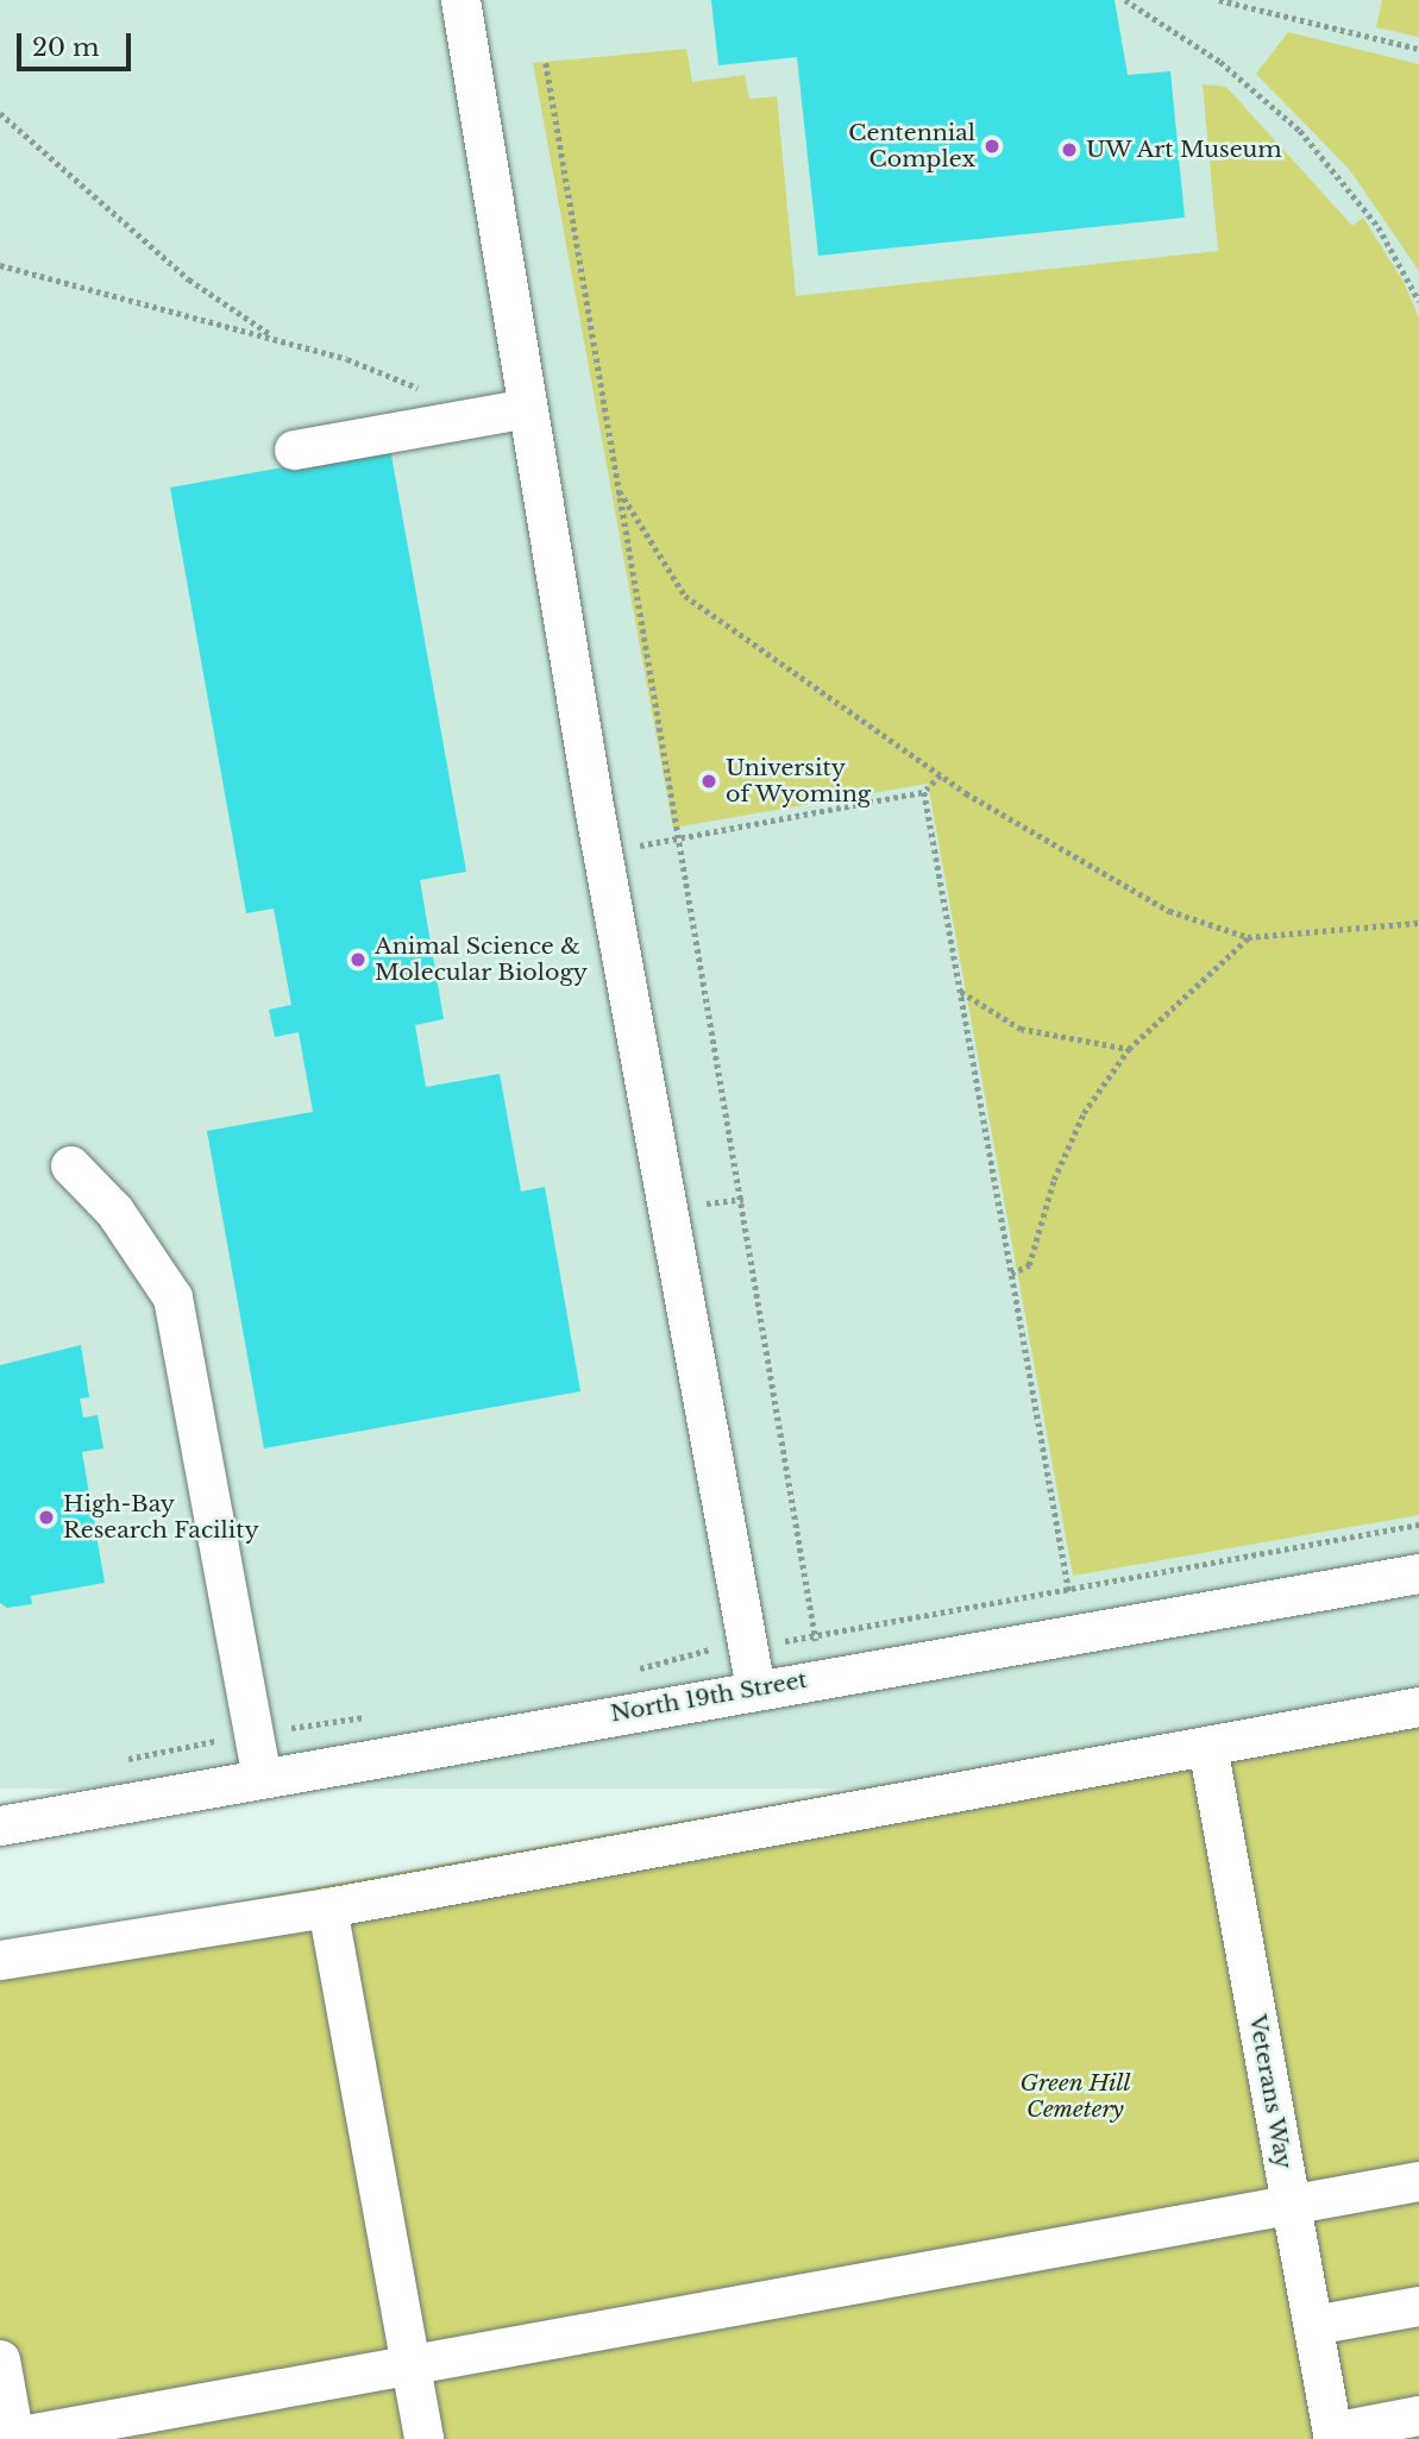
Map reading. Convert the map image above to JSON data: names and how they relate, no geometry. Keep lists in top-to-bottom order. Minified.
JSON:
{"streets":{"street":["North 19th Street","Veterans Way"]},"parks":["Green Hill Cemetery"],"places":["Centennial Complex","UW Art Museum","University of Wyoming","Animal Science & Molecular Biology","High-Bay Research Facility"],"scale_bar":"20 m"}
